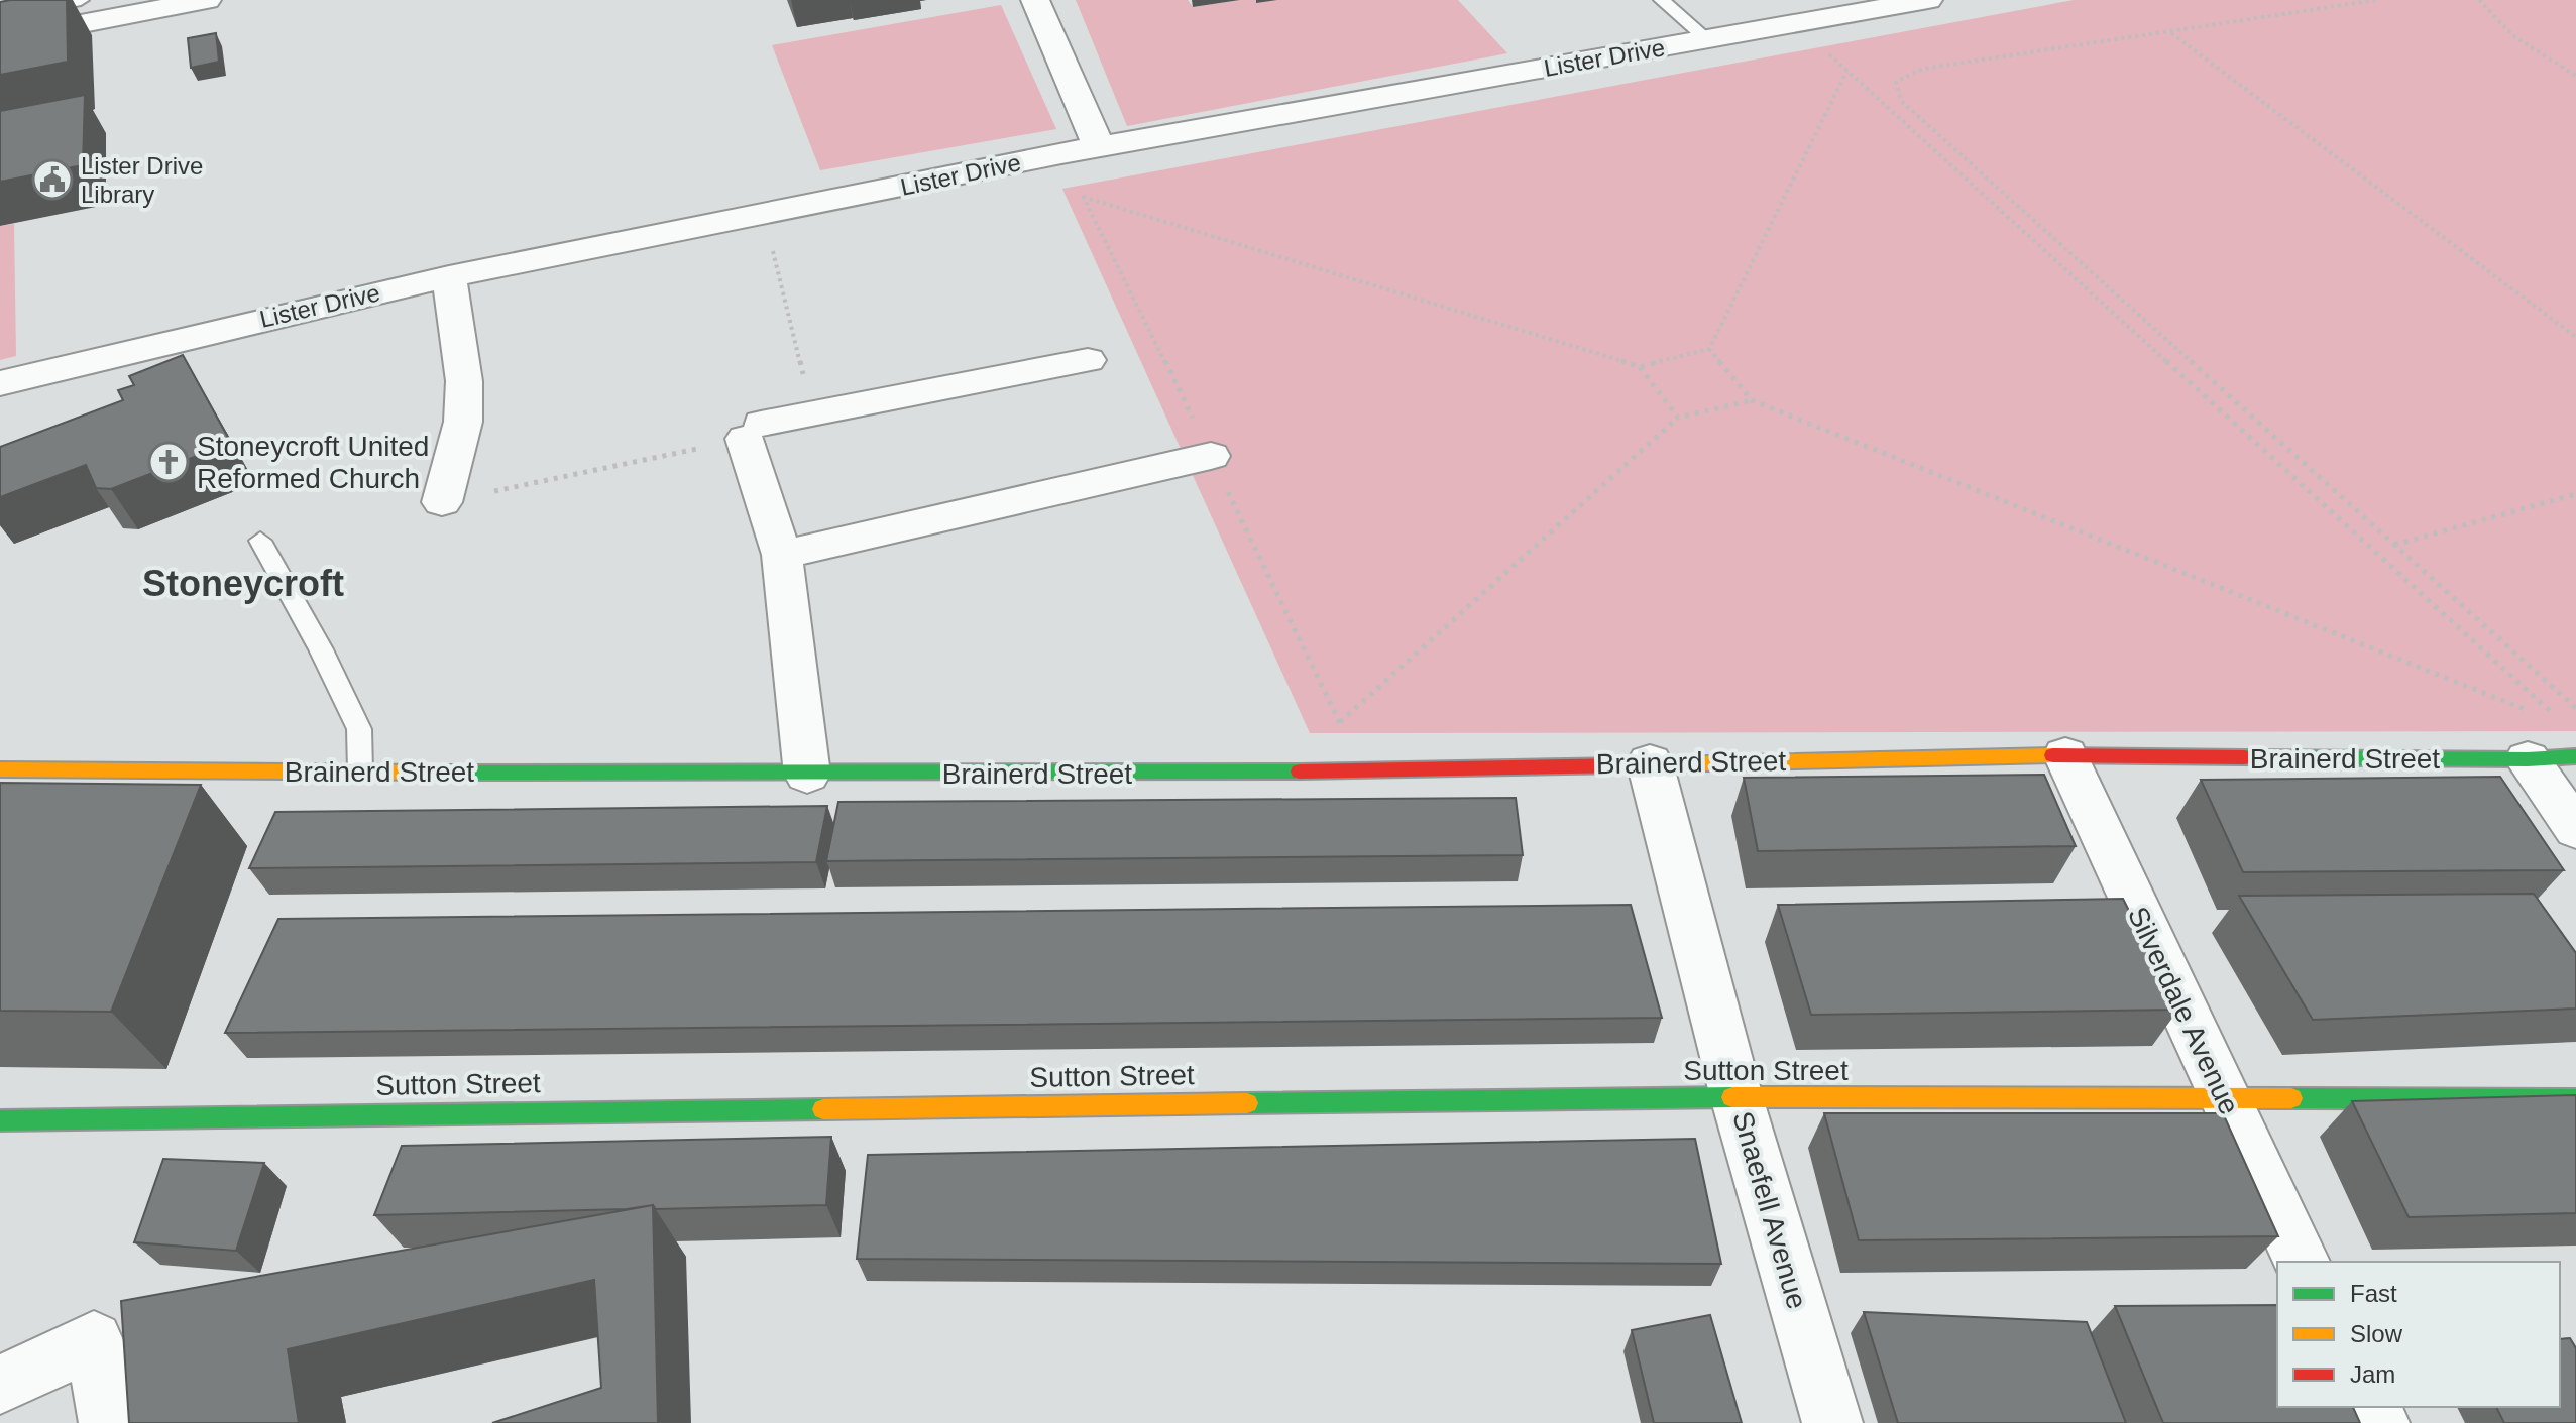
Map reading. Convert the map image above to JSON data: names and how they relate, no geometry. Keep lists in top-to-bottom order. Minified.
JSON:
{"streets":{"street":["Lister Drive","Brainerd Street","Silverdale Avenue","Sutton Street","Snaefell Avenue"]},"crossings":[["Brainerd Street","Silverdale Avenue"],["Brainerd Street","Snaefell Avenue"],["Silverdale Avenue","Sutton Street"],["Sutton Street","Snaefell Avenue"]],"districts":["Stoneycroft"],"places":{"public building":["Lister Drive Library"],"church":["Stoneycroft United Reformed Church"]},"legend":["Fast","Slow","Jam"]}
